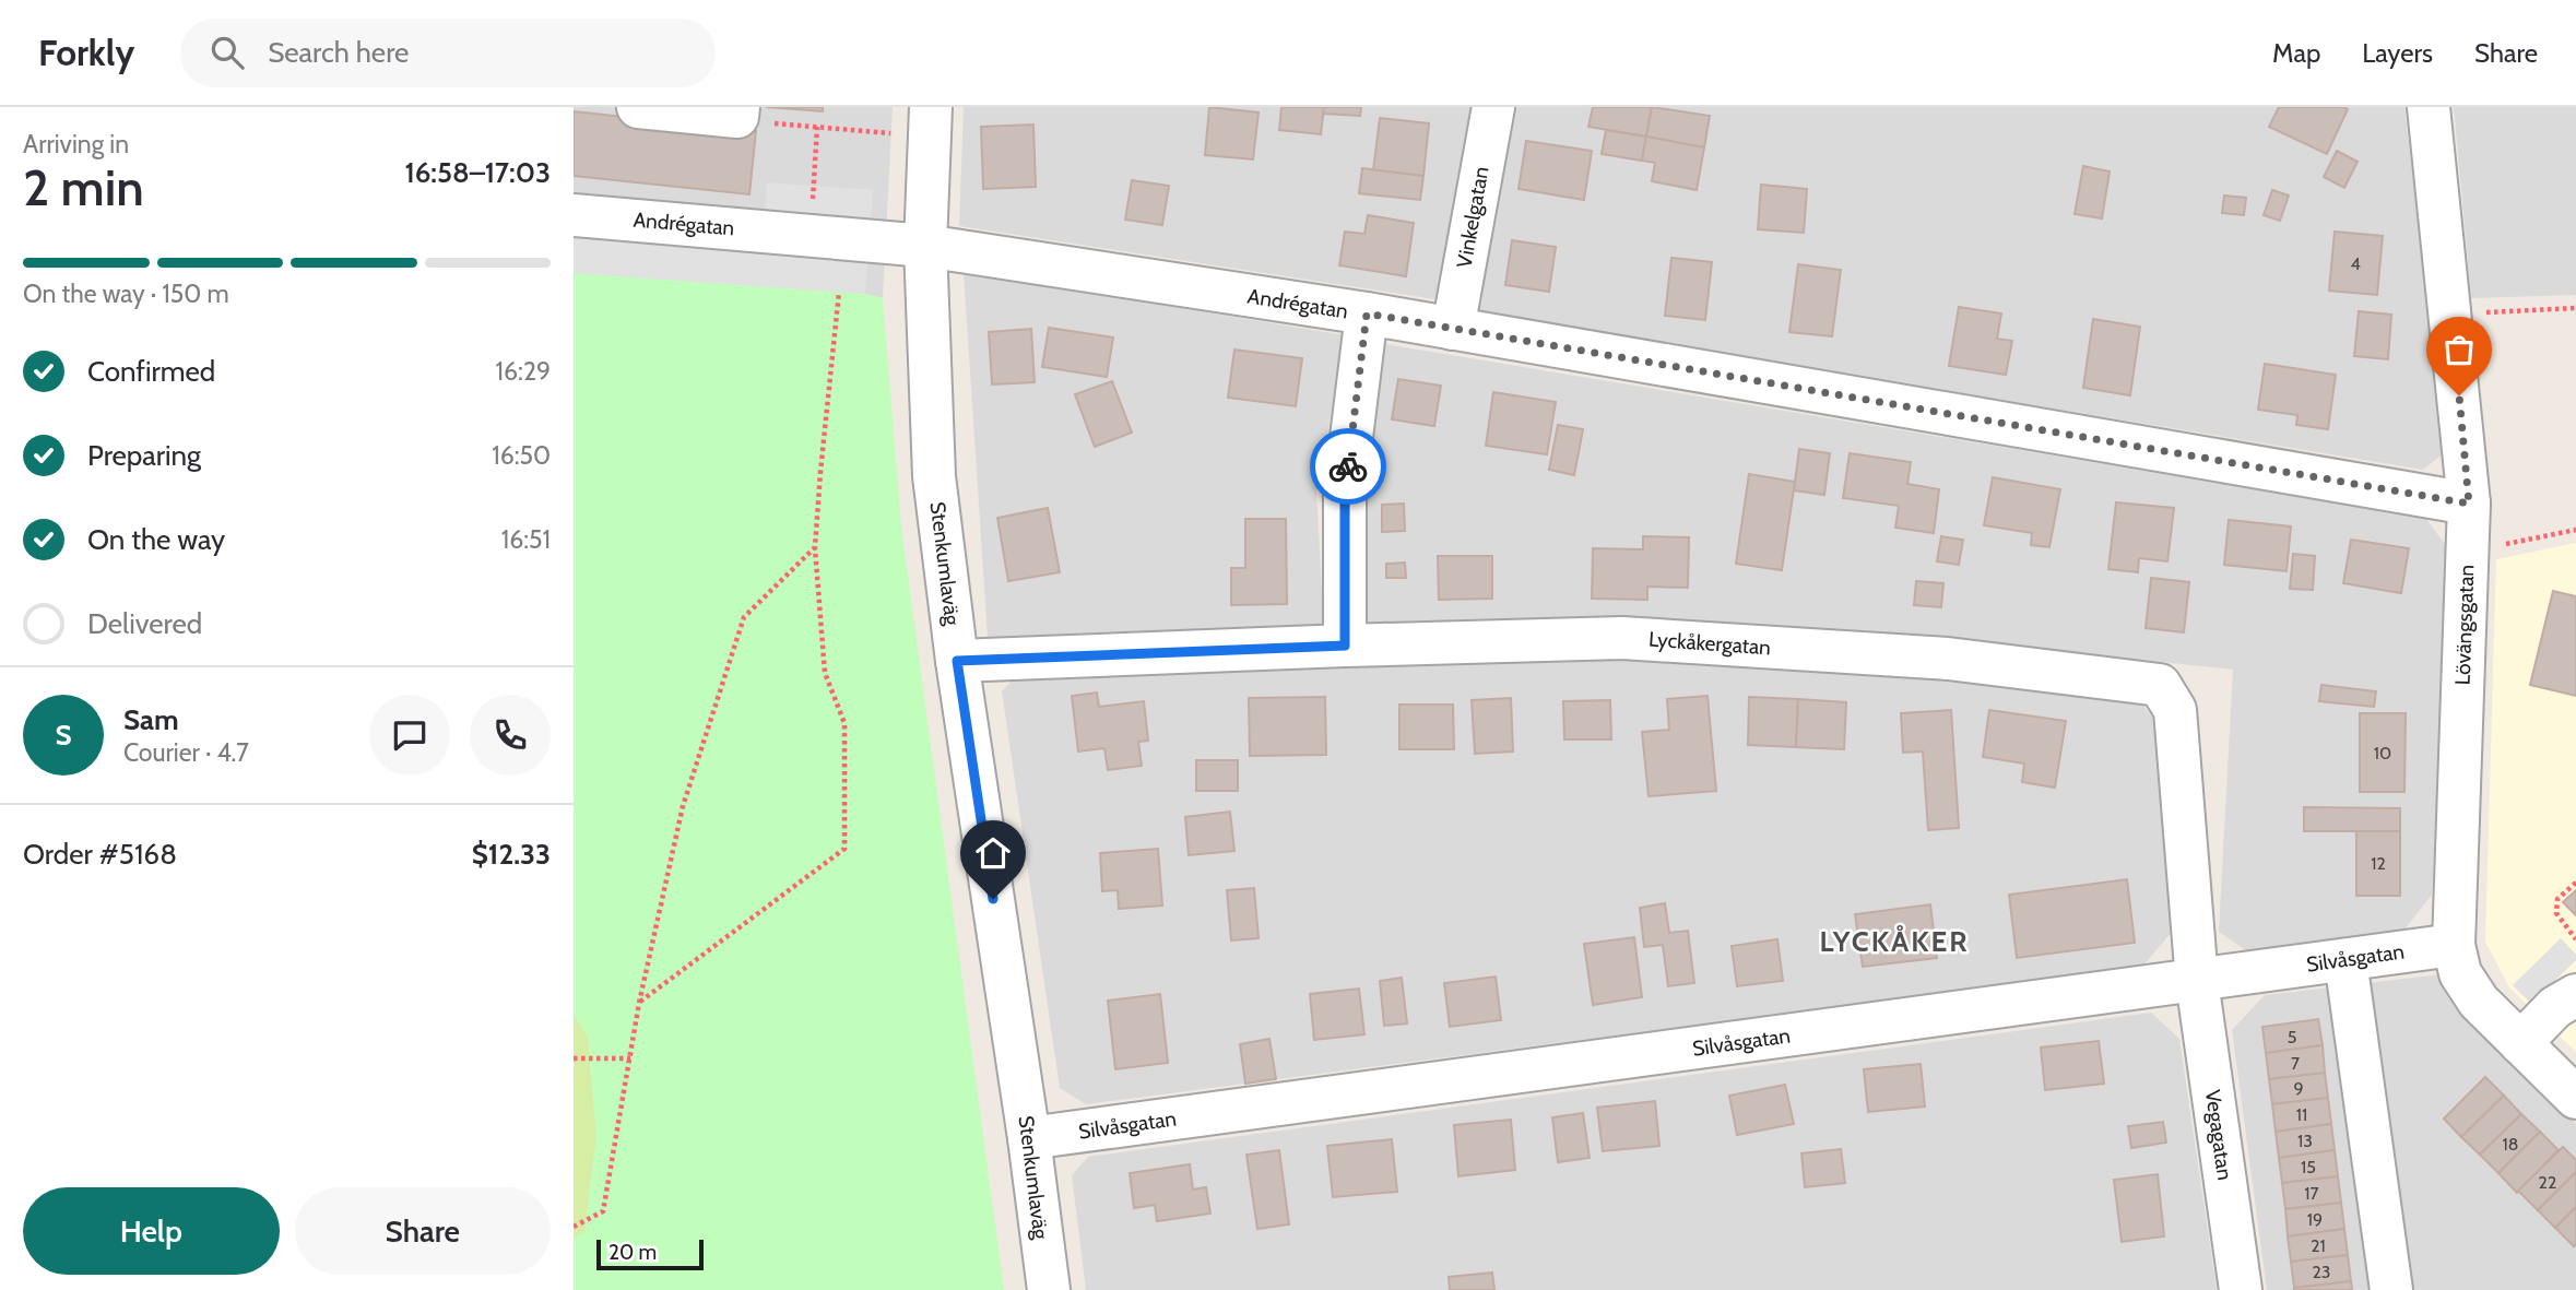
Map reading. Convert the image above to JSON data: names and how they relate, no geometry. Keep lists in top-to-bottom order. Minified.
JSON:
{"streets":{"street":["Vinkelgatan","Andrégatan","Stenkumlaväg","Lövängsgatan","Lyckåkergatan","Silvåsgatan","Vegagatan"]},"crossings":[["Vinkelgatan","Andrégatan"],["Andrégatan","Stenkumlaväg"],["Andrégatan","Lövängsgatan"],["Stenkumlaväg","Lyckåkergatan"],["Stenkumlaväg","Silvåsgatan"],["Lövängsgatan","Silvåsgatan"],["Lyckåkergatan","Silvåsgatan"],["Lyckåkergatan","Vegagatan"],["Silvåsgatan","Vegagatan"]],"districts":["LYCKÅKER"],"house_numbers":["4","10","12","5","7","9","11","13","18","15","22","17","19","21","23"],"scale_bar":"20 m","page":{"header":"Forkly","search":"Search here","nav":["Map","Layers","Share"],"heading":["2 min","Arriving in","16:58–17:03"],"panel":["Sam","Courier · 4.7","Order #5168","$12.33"],"bar":"On the way · 150 m","list":[["Confirmed","16:29"],["Preparing","16:50"],["On the way","16:51"],"Delivered"],"round":"S","buttons":["Help","Share"],"scale":"20 m"}}
